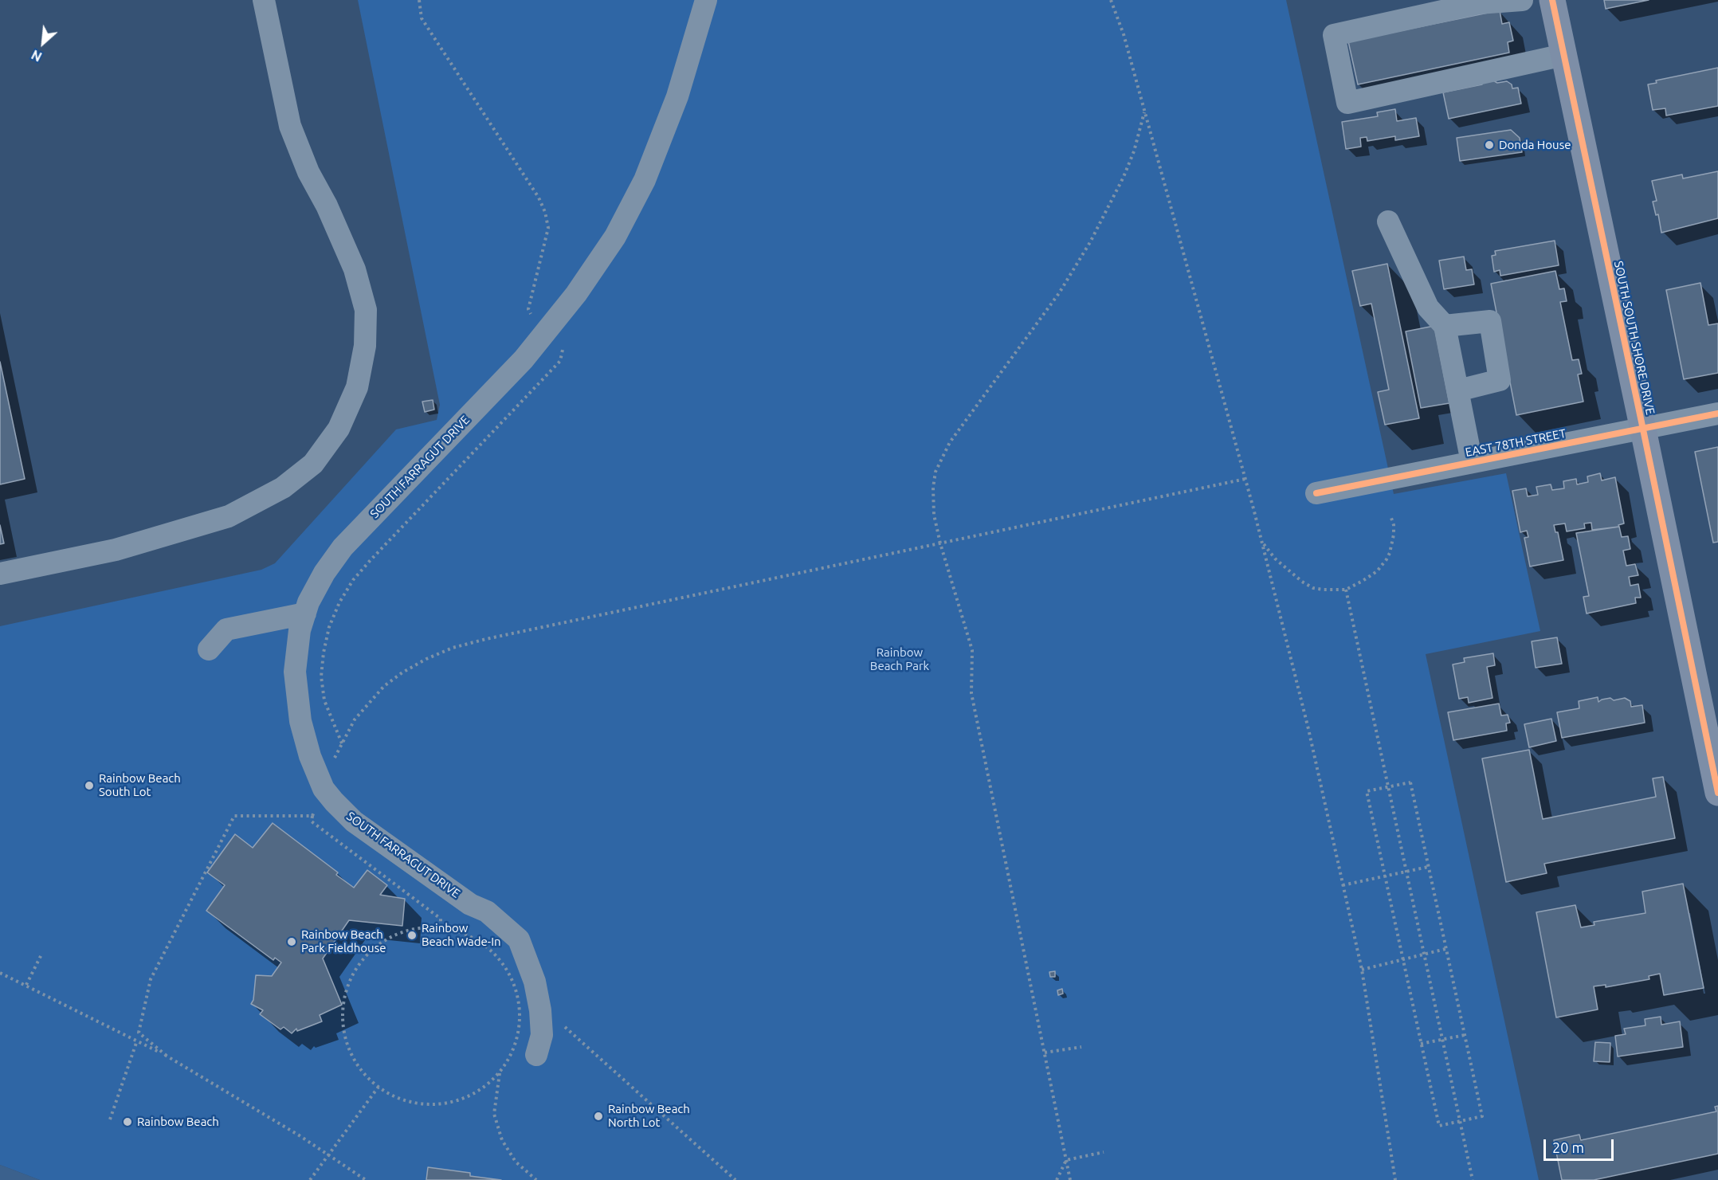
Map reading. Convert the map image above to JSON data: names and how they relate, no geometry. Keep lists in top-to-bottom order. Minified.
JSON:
{"streets":{"main road":["SOUTH SOUTH SHORE DRIVE"],"street":["EAST 78TH STREET","SOUTH FARRAGUT DRIVE"]},"crossings":[["SOUTH SOUTH SHORE DRIVE","EAST 78TH STREET"]],"parks":["Rainbow Beach Park"],"places":["Donda House","Rainbow Beach South Lot","Rainbow Beach Wade-In","Rainbow Beach Park Fieldhouse","Rainbow Beach North Lot","Rainbow Beach"],"scale_bar":"20 m","north":"bottom left"}
